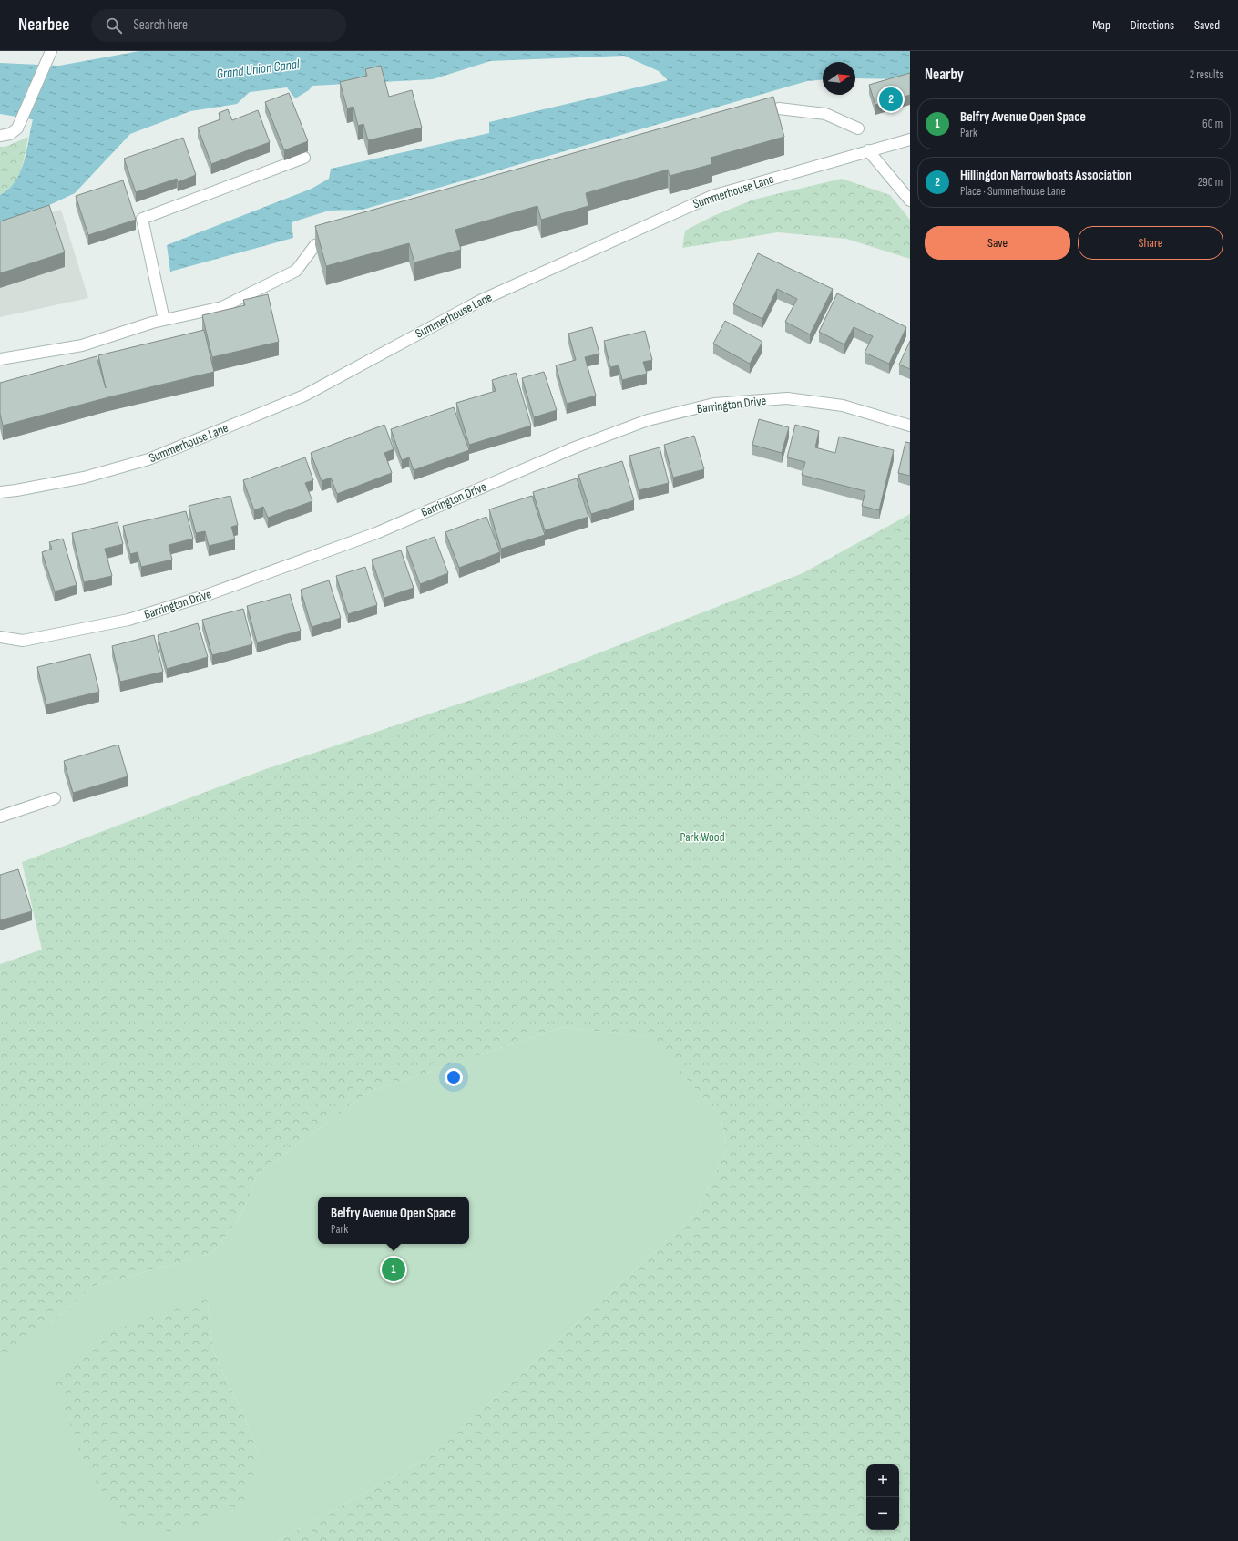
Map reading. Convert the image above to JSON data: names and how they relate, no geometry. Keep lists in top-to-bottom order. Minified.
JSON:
{"streets":{"street":["Summerhouse Lane","Barrington Drive"]},"water":["Grand Union Canal"],"parks":["Park Wood"],"north":"right","page":{"header":"Nearbee","search":"Search here","nav":["Map","Directions","Saved"],"heading":["Nearby","2 results"],"pins":["2","1"],"list":[{"mark":"1","name":"Belfry Avenue Open Space","note":"Park","value":"60 m"},{"mark":"2","name":"Hillingdon Narrowboats Association","note":"Place · Summerhouse Lane","value":"290 m"}],"buttons":["Save","Share"],"popup":["Belfry Avenue Open Space","Park"],"map_buttons":["+","−"]}}
